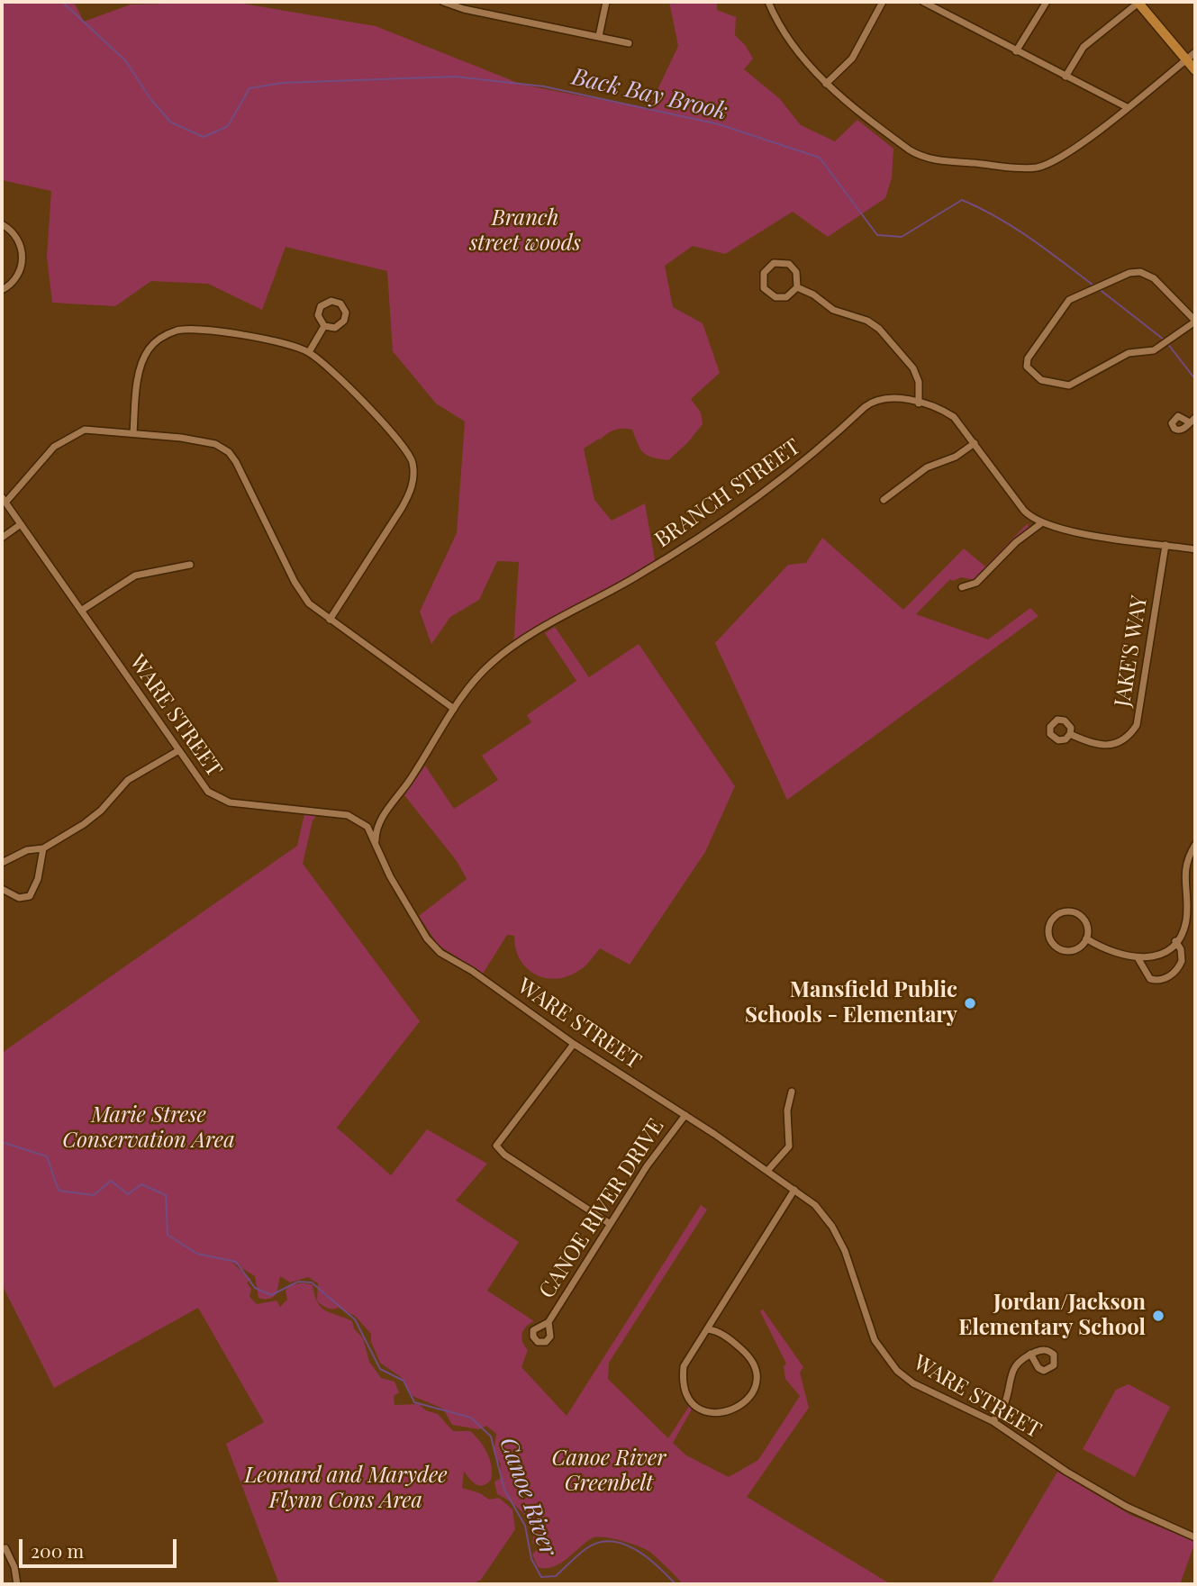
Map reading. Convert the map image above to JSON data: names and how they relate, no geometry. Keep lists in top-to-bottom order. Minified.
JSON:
{"streets":{"street":["BRANCH STREET","JAKE'S WAY","WARE STREET","CANOE RIVER DRIVE"]},"crossings":[["BRANCH STREET","WARE STREET"],["WARE STREET","CANOE RIVER DRIVE"]],"water":["Back Bay Brook","Canoe River"],"parks":["Branch street woods","Marie Strese Conservation Area","Canoe River Greenbelt","Leonard and Marydee Flynn Cons Area"],"places":["Mansfield Public Schools - Elementary","Jordan/Jackson Elementary School"],"scale_bar":"200 m"}
